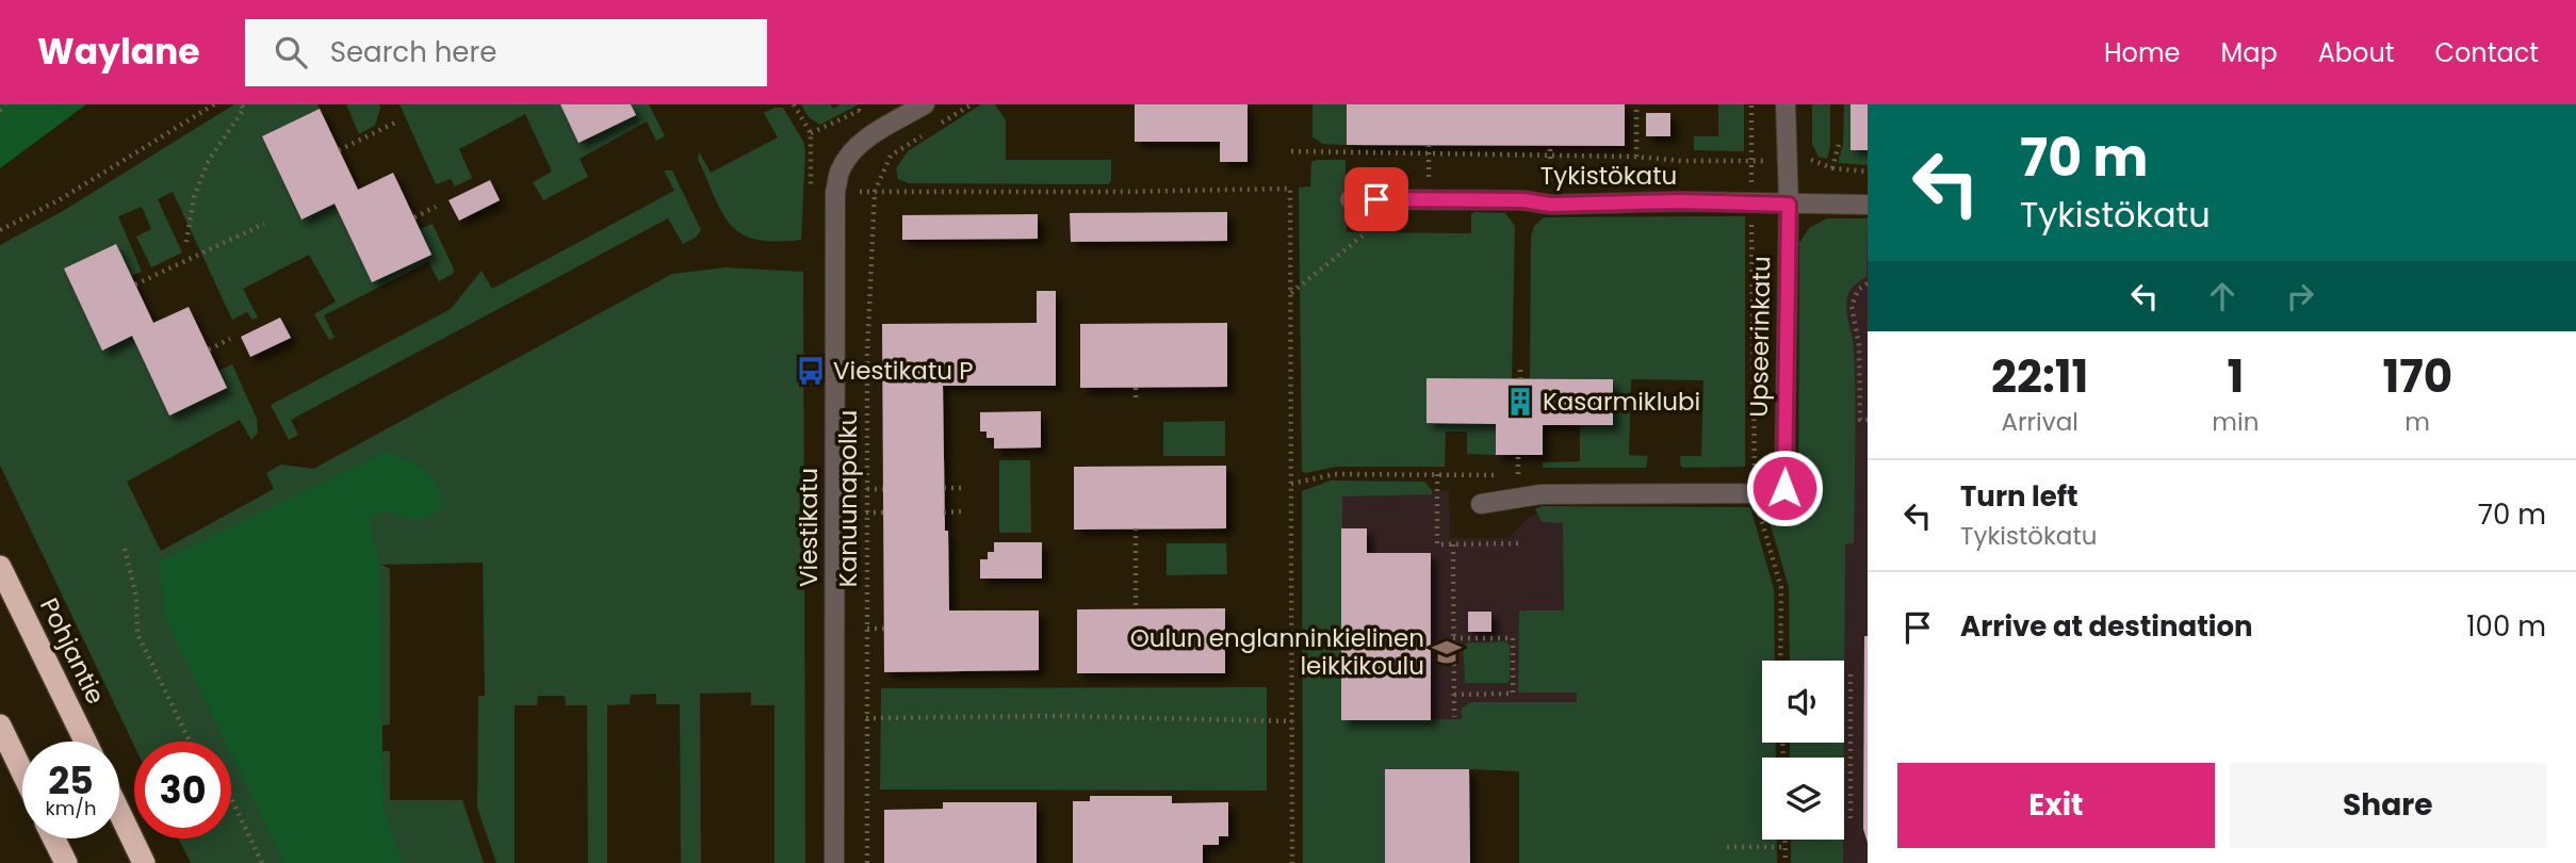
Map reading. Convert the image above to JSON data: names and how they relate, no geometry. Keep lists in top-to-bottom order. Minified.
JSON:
{"streets":{"highway":["Pohjantie"],"street":["Tykistökatu","Upseerinkatu","Viestikatu"],"path":["Kanuunapolku"]},"crossings":[["Tykistökatu","Upseerinkatu"]],"places":{"bus stop":["Viestikatu P"],"building":["Kasarmiklubi"],"school or university":["Oulun englanninkielinen leikkikoulu"]},"page":{"header":"Waylane","search":"Search here","nav":["Home","Map","About","Contact"],"turn":["70 m","Tykistökatu"],"eta":["22:11","Arrival","1","min","170","m"],"list":[{"name":"Turn left","note":"Tykistökatu","value":"70 m"},{"name":"Arrive at destination","value":"100 m"}],"speed":"25 km/h","limit":"30","buttons":["Exit","Share"]}}
